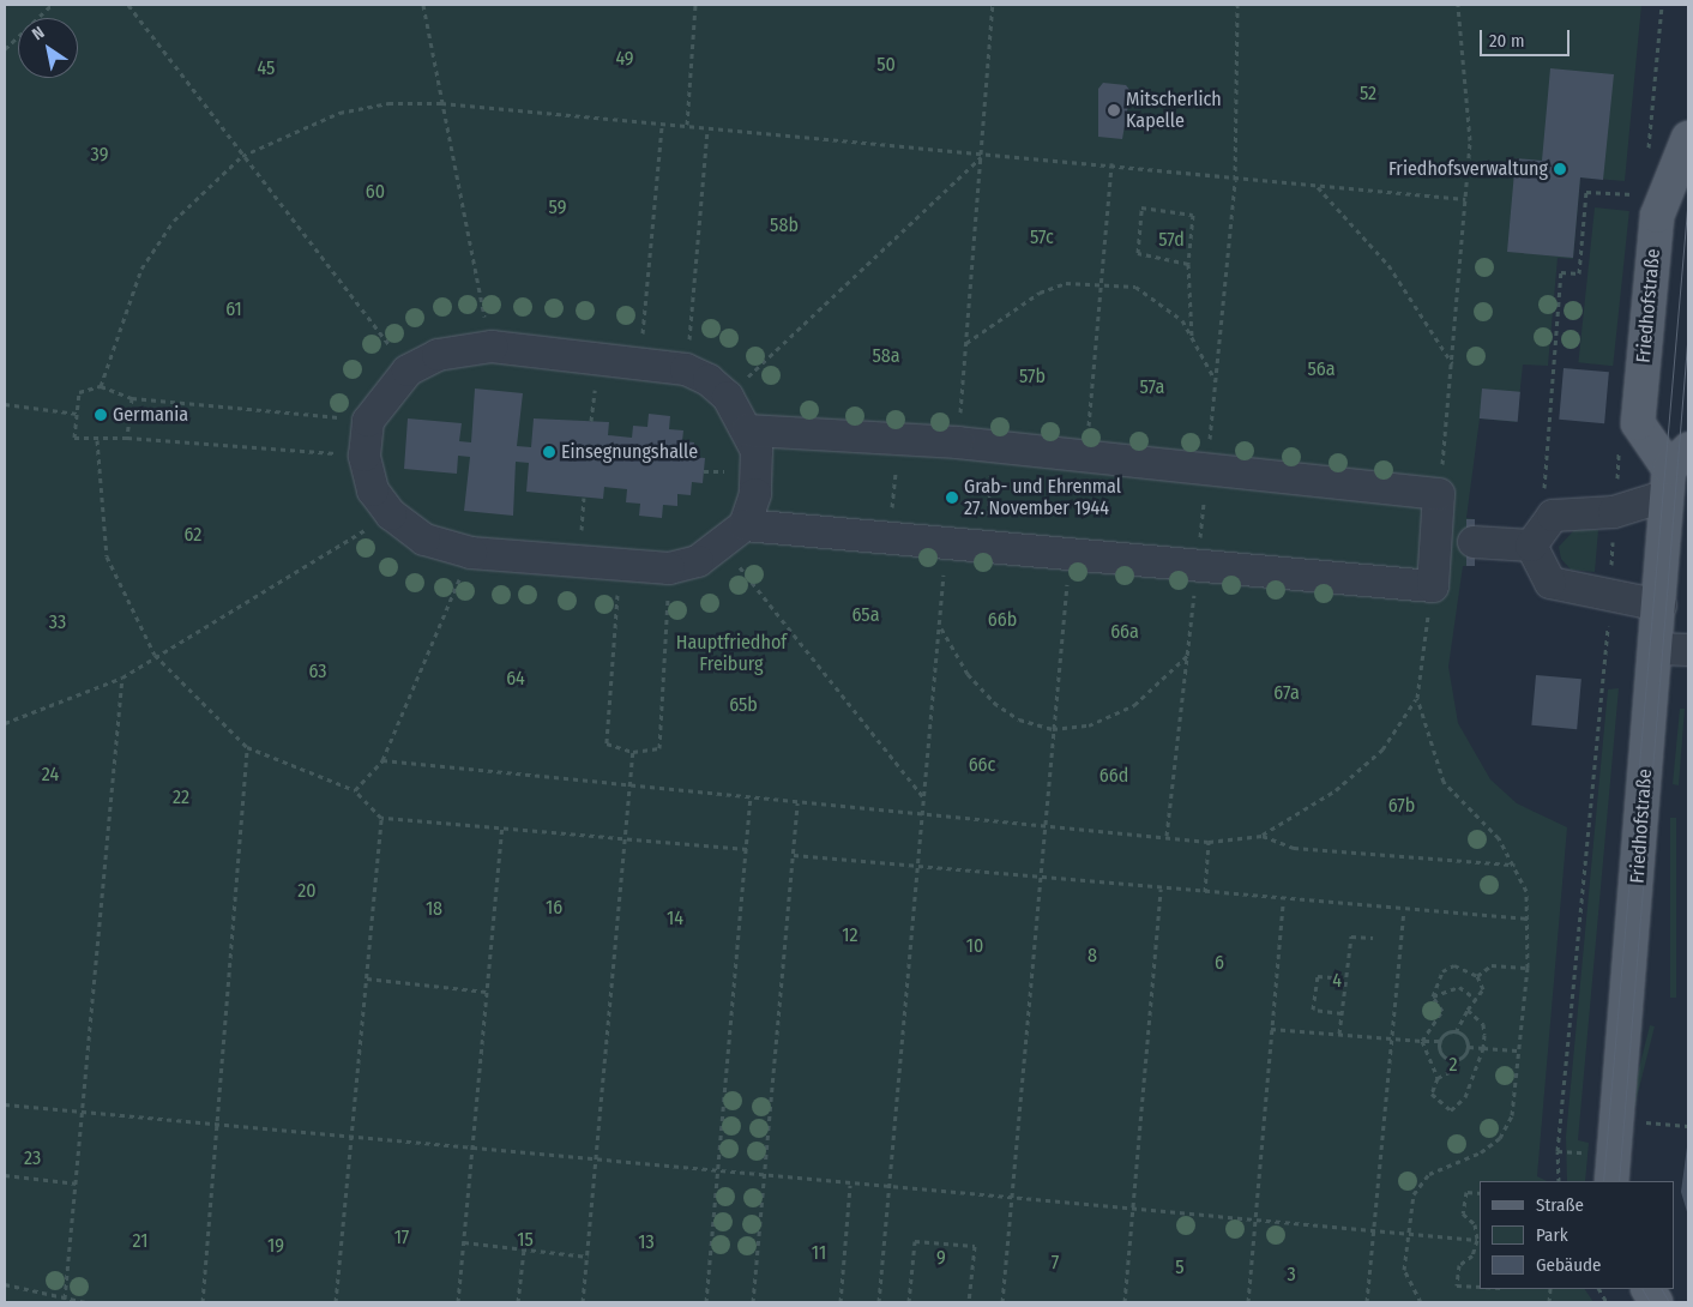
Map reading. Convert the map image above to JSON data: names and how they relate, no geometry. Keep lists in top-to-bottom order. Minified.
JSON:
{"streets":{"main road":["Friedhofstraße"]},"parks":["49","50","45","52","39","60","59","58b","57c","57d","61","58a","56a","57b","57a","62","65a","66b","33","66a","Hauptfriedhof Freiburg","63","64","67a","65b","66c","24","66d","22","67b","20","16","18","14","12","10","8","6","4","2","23","17","15","21","13","19","11","9","7","5","3"],"places":["Mitscherlich Kapelle","Friedhofsverwaltung","Germania","Einsegnungshalle","Grab- und Ehrenmal 27. November 1944"],"legend":["Straße","Park","Gebäude"],"scale_bar":"20 m","north":"top left"}
